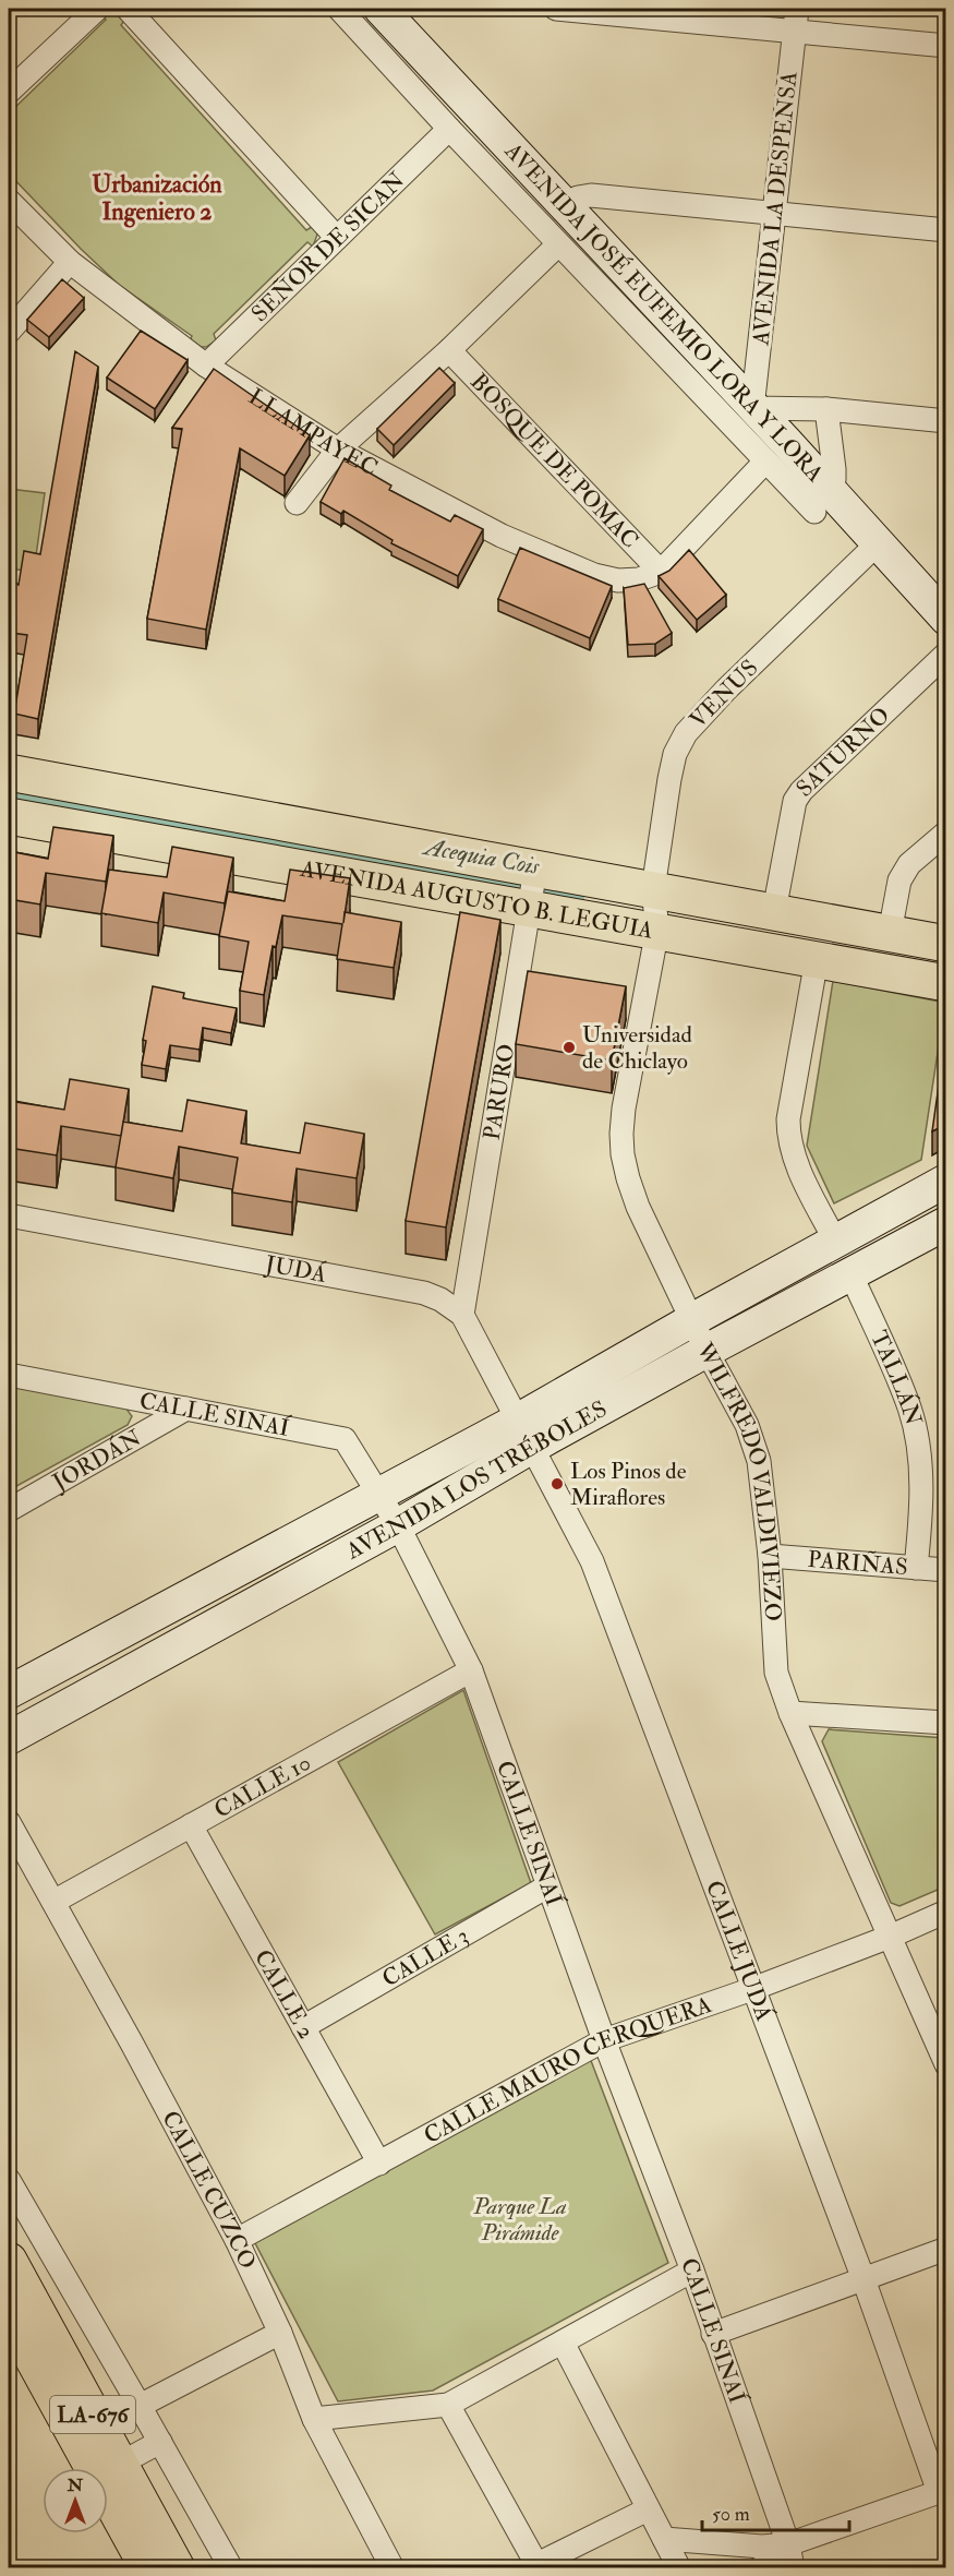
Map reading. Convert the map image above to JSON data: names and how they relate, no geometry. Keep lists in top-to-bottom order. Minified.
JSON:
{"streets":{"main road":["AVENIDA JOSÉ EUFEMIO LORA Y LORA","AVENIDA AUGUSTO B. LEGUIA","AVENIDA LOS TRÉBOLES","LA-676"],"street":["AVENIDA LA DESPENSA","SEÑOR DE SICAN","LLAMPAYEC","BOSQUE DE POMAC","VENUS","SATURNO","PARURO","JUDÁ","TALLÁN","CALLE SINAÍ","JORDÁN","WILFREDO VALDIVIEZO","PARIÑAS","CALLE 10","CALLE JUDÁ","CALLE 3","CALLE 2","CALLE MAURO CERQUERA","CALLE CUZCO"]},"crossings":[["AVENIDA LA DESPENSA","AVENIDA JOSÉ EUFEMIO LORA Y LORA"],["SEÑOR DE SICAN","LLAMPAYEC"],["AVENIDA JOSÉ EUFEMIO LORA Y LORA","VENUS"],["LLAMPAYEC","BOSQUE DE POMAC"],["VENUS","AVENIDA AUGUSTO B. LEGUIA"],["VENUS","WILFREDO VALDIVIEZO"],["SATURNO","AVENIDA AUGUSTO B. LEGUIA"],["AVENIDA AUGUSTO B. LEGUIA","PARURO"],["AVENIDA AUGUSTO B. LEGUIA","WILFREDO VALDIVIEZO"],["PARURO","JUDÁ"],["TALLÁN","AVENIDA LOS TRÉBOLES"],["TALLÁN","PARIÑAS"],["CALLE SINAÍ","JORDÁN"],["CALLE SINAÍ","AVENIDA LOS TRÉBOLES"],["CALLE SINAÍ","CALLE 10"],["CALLE SINAÍ","CALLE 3"],["CALLE SINAÍ","CALLE MAURO CERQUERA"],["AVENIDA LOS TRÉBOLES","WILFREDO VALDIVIEZO"],["AVENIDA LOS TRÉBOLES","CALLE JUDÁ"],["WILFREDO VALDIVIEZO","PARIÑAS"],["WILFREDO VALDIVIEZO","CALLE MAURO CERQUERA"],["CALLE 10","CALLE 2"],["CALLE 10","CALLE CUZCO"],["CALLE JUDÁ","CALLE MAURO CERQUERA"],["CALLE 3","CALLE 2"],["CALLE 2","CALLE MAURO CERQUERA"],["CALLE MAURO CERQUERA","CALLE CUZCO"]],"districts":["Urbanización Ingeniero 2"],"water":["Acequia Cois"],"parks":["Parque La Pirámide"],"places":["Universidad de Chiclayo","Los Pinos de Miraflores"],"scale_bar":"50 m","north":"top"}
